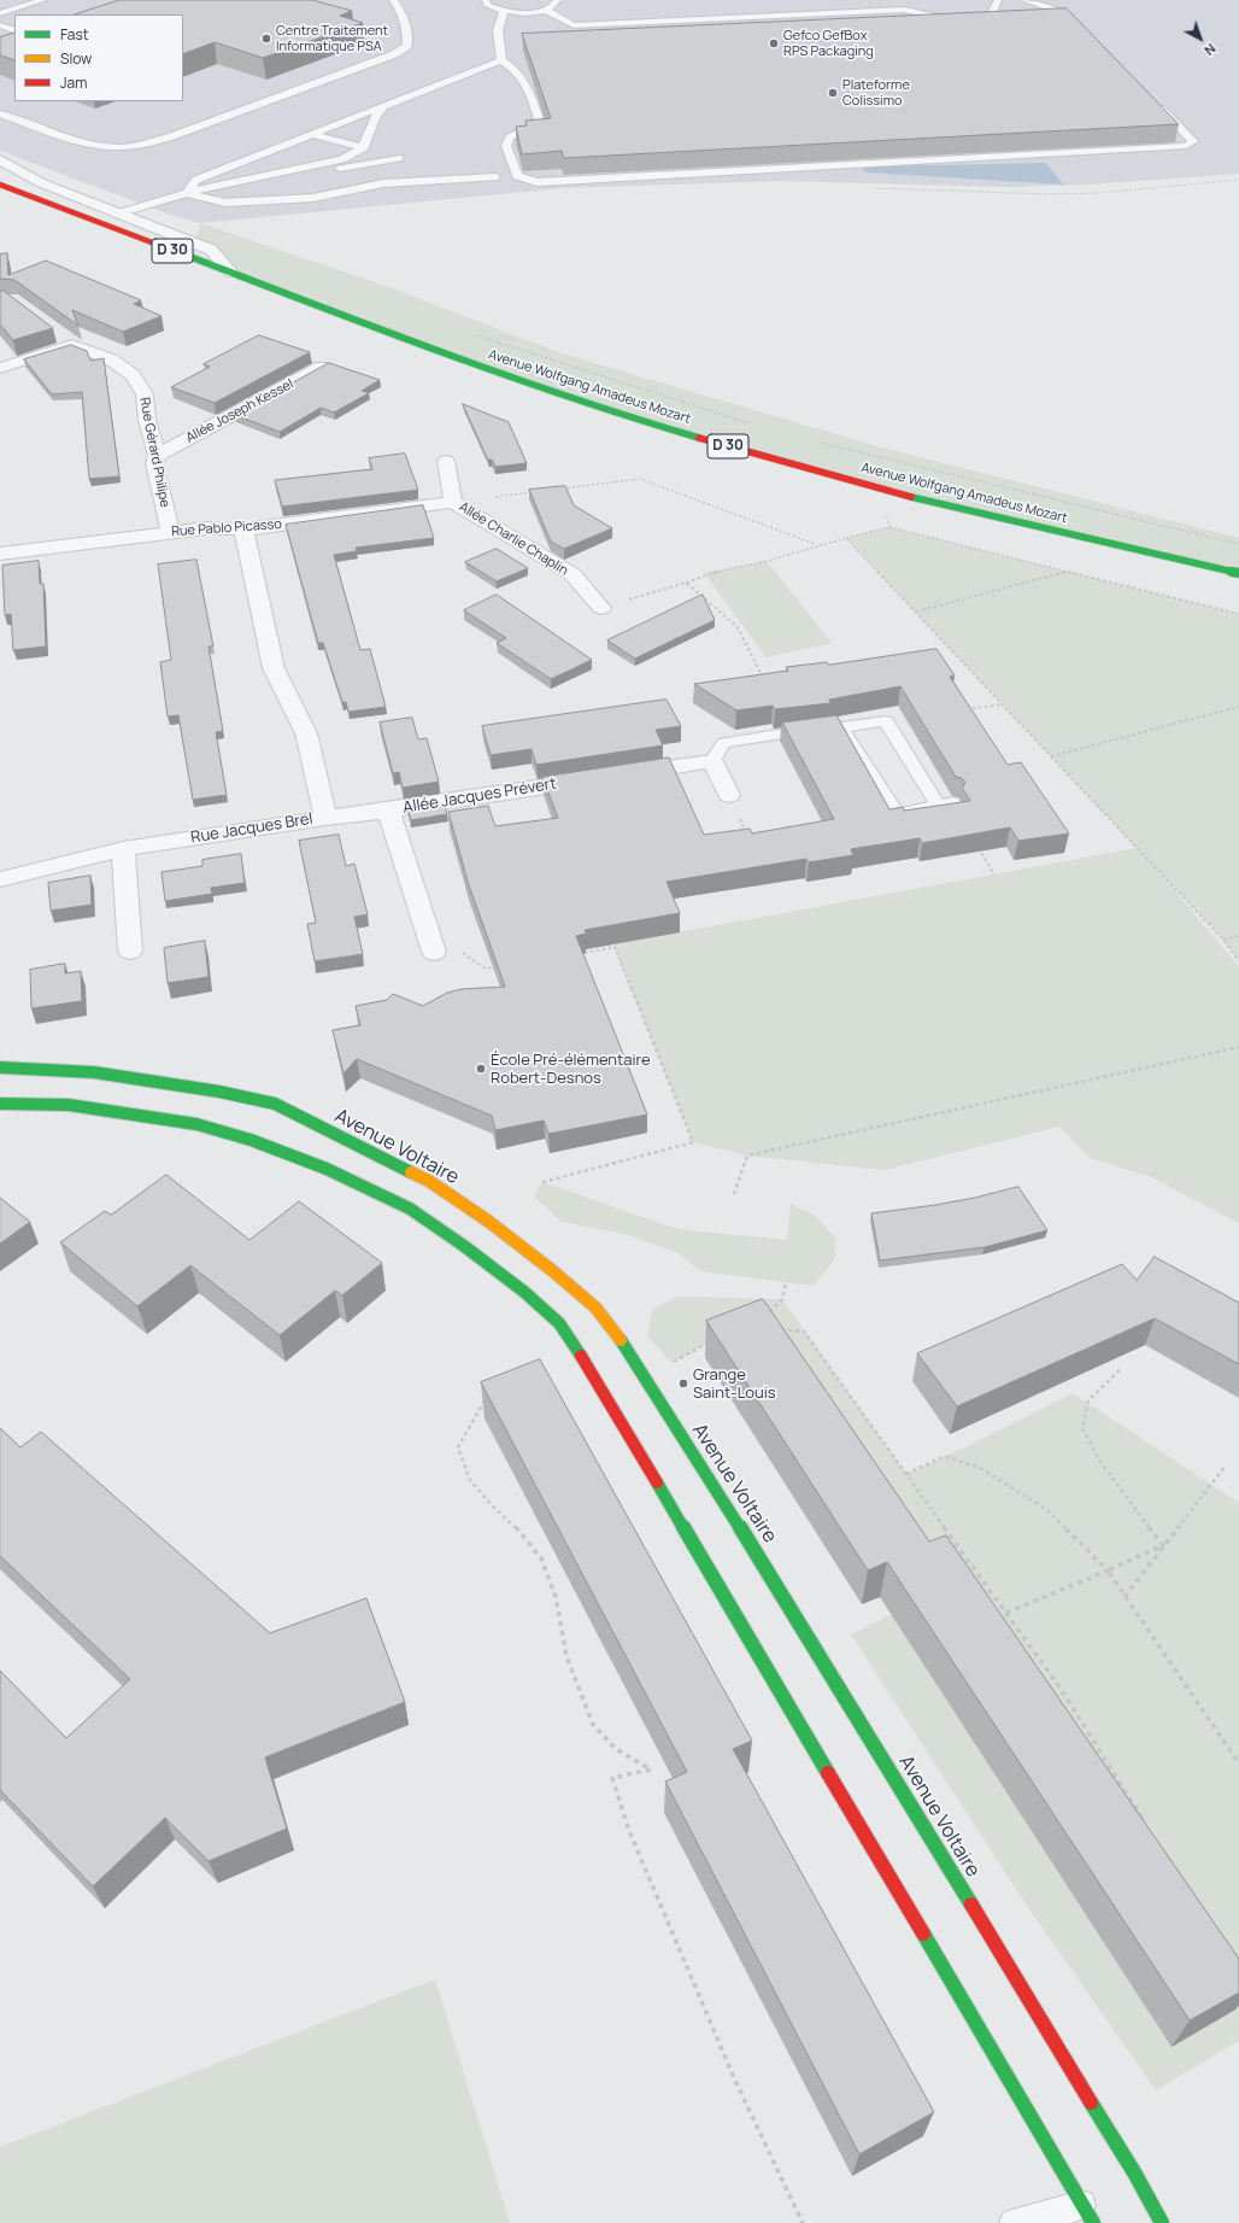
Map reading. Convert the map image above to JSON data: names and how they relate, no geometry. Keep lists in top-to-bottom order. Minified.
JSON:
{"streets":{"street":["D 30","Avenue Wolfgang Amadeus Mozart","Allée Joseph Kessel","Rue Gérard Philipe","Rue Pablo Picasso","Allée Charlie Chaplin","Allée Jacques Prévert","Rue Jacques Brel","Avenue Voltaire"]},"crossings":[["Allée Joseph Kessel","Rue Gérard Philipe"],["Rue Gérard Philipe","Rue Pablo Picasso"],["Rue Pablo Picasso","Allée Charlie Chaplin"],["Rue Pablo Picasso","Rue Jacques Brel"],["Allée Jacques Prévert","Rue Jacques Brel"]],"places":["Centre Traitement Informatique PSA","Gefco GefBox RPS Packaging","Plateforme Colissimo","École Pré-élémentaire Robert-Desnos","Grange Saint-Louis"],"legend":["Fast","Slow","Jam"],"north":"bottom right"}
